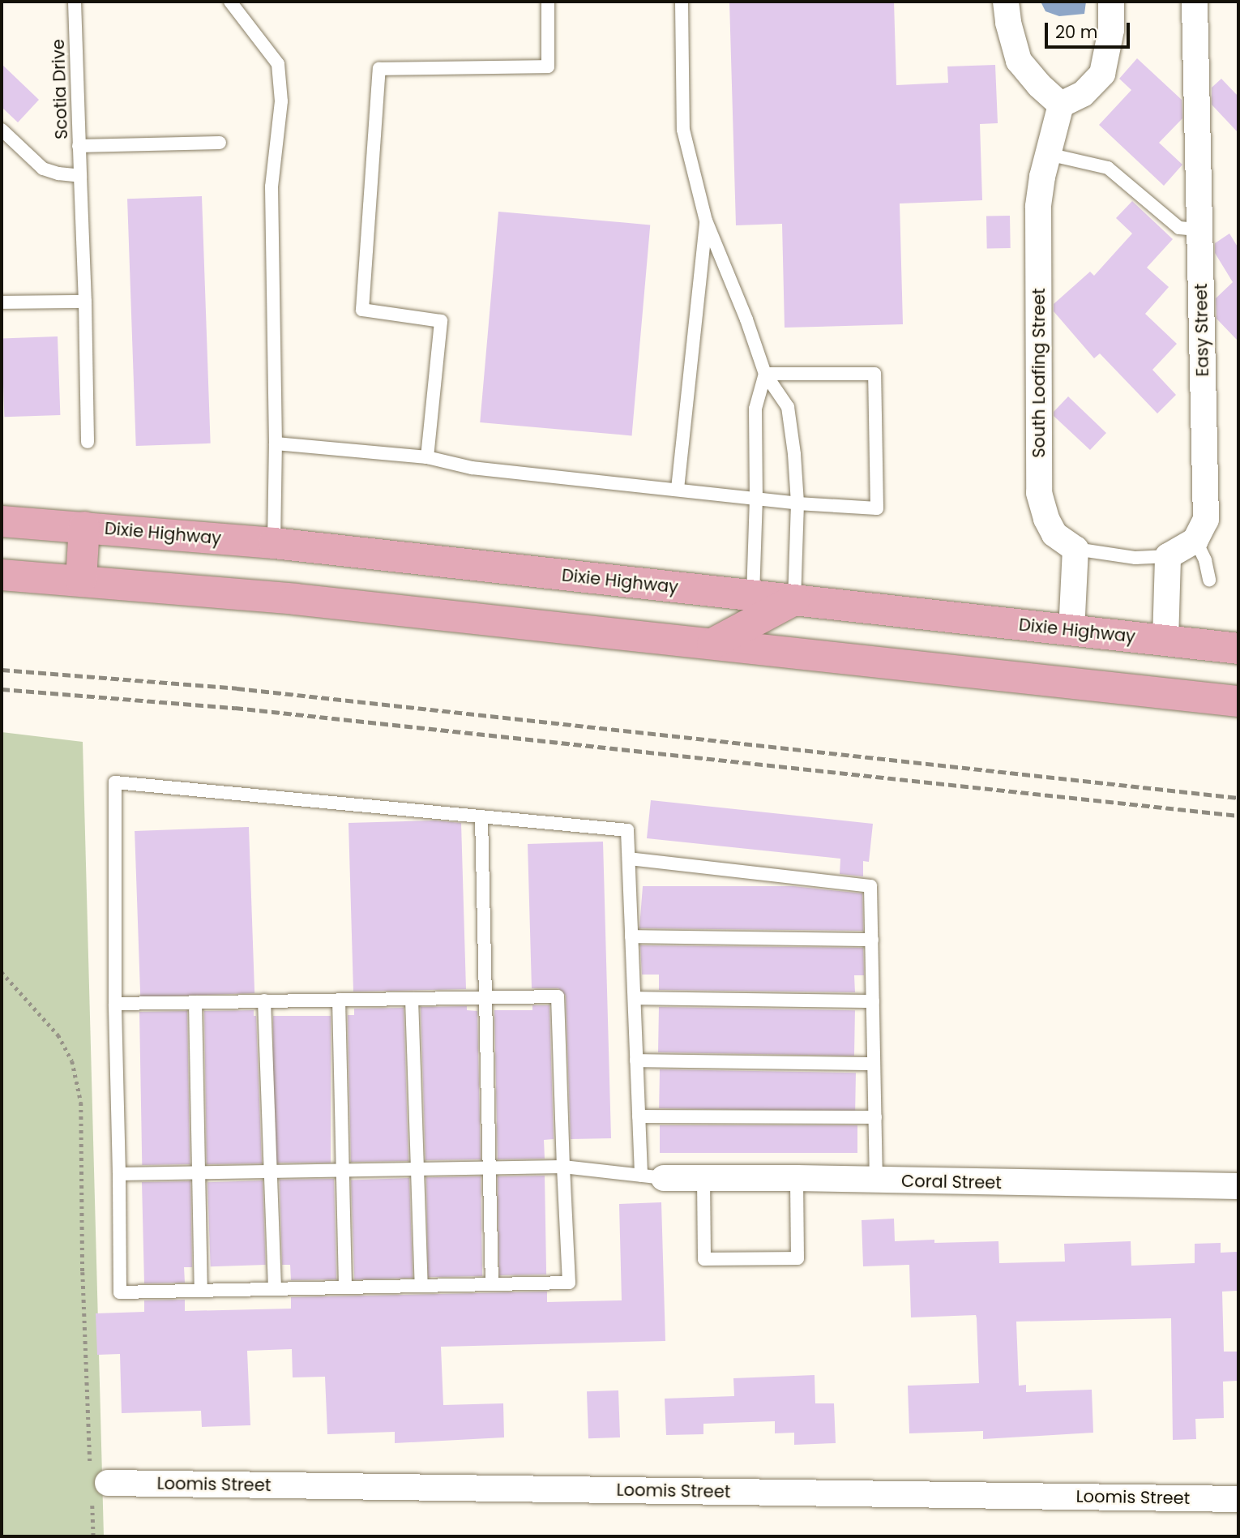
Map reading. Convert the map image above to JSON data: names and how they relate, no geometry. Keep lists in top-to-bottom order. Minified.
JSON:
{"streets":{"main road":["Dixie Highway"],"street":["Easy Street","South Loafing Street","Coral Street","Loomis Street"],"lane":["Scotia Drive"]},"scale_bar":"20 m"}
